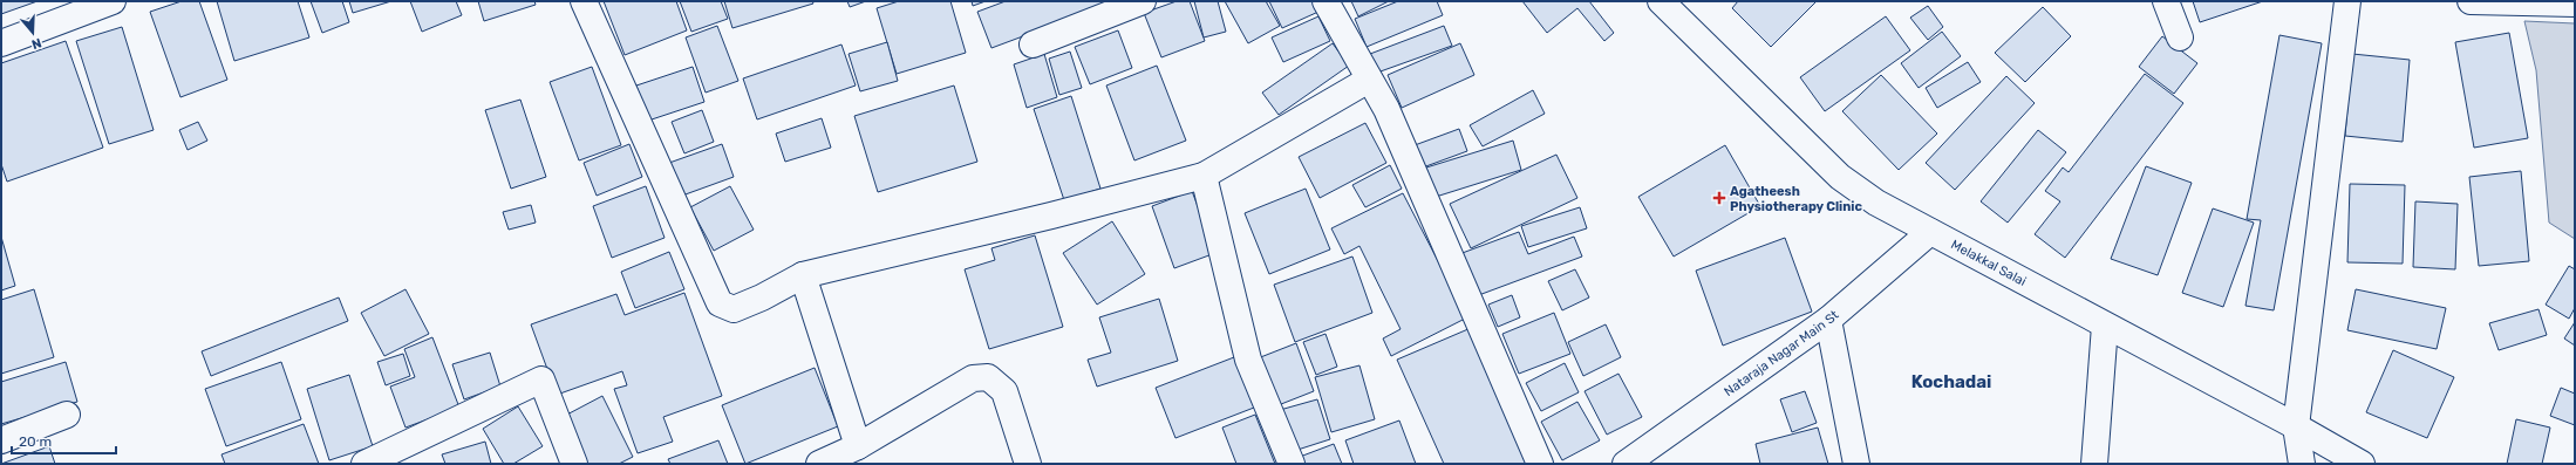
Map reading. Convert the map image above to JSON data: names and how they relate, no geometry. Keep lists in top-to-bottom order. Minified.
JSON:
{"streets":{"street":["Melakkal Salai","Nataraja Nagar Main St"]},"crossings":[["Melakkal Salai","Nataraja Nagar Main St"]],"districts":["Kochadai"],"places":{"health":["Agatheesh Physiotherapy Clinic"]},"scale_bar":"20 m","north":"bottom"}
